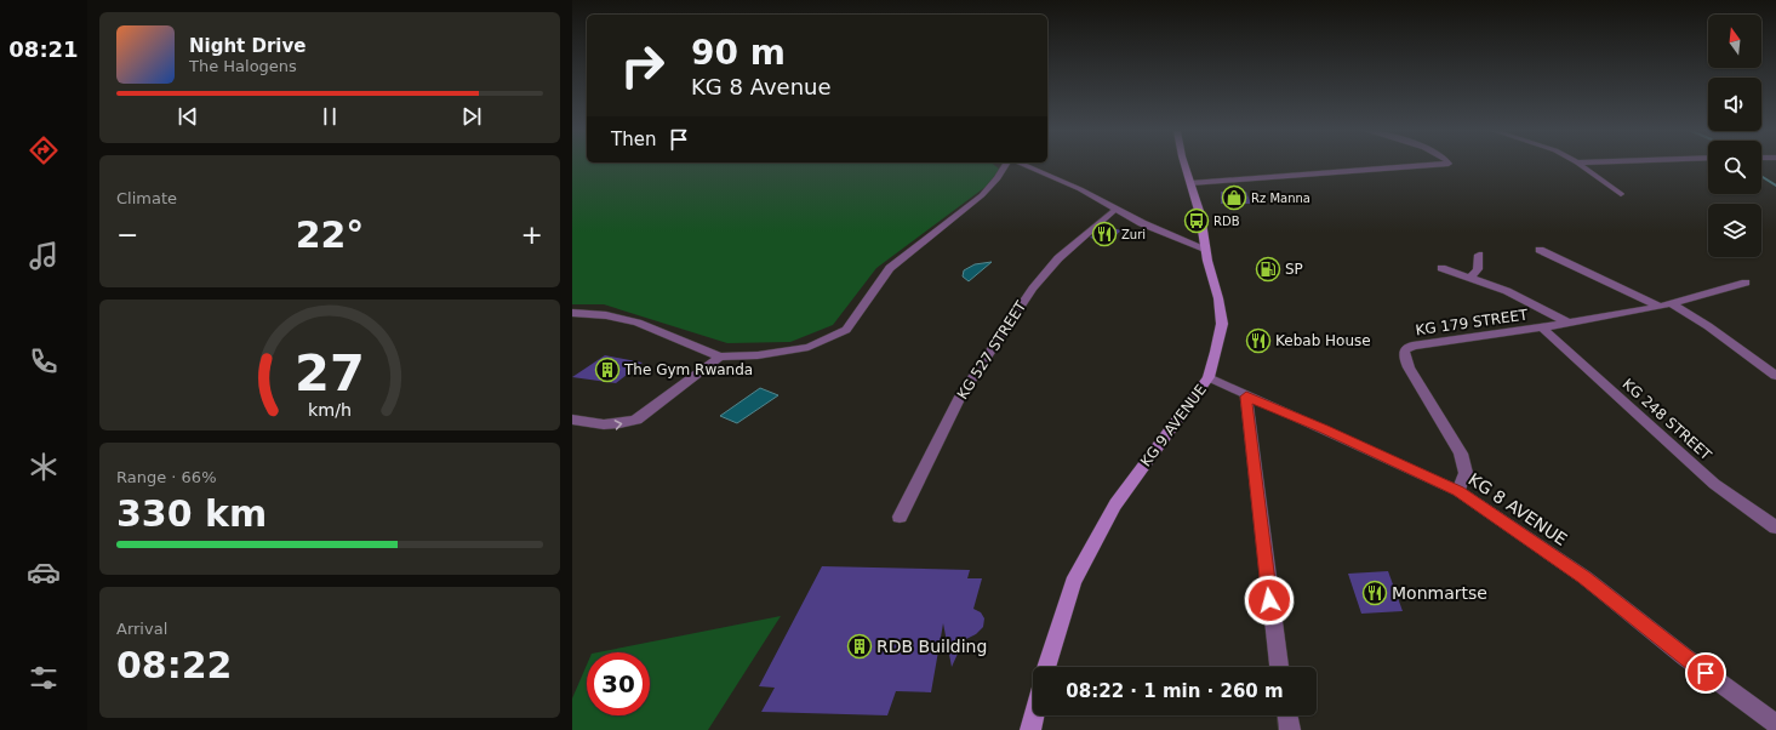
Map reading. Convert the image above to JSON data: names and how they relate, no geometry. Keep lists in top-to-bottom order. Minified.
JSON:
{"streets":{"main road":["KG 9 AVENUE"],"street":["KG 179 STREET","KG 527 STREET","KG 248 STREET","KG 8 AVENUE"]},"crossings":[["KG 179 STREET","KG 248 STREET"],["KG 179 STREET","KG 8 AVENUE"],["KG 9 AVENUE","KG 8 AVENUE"]],"places":{"shop":["Rz Manna"],"bus stop":["RDB"],"restaurant":["Zuri","Kebab House","Monmartse"],"fuel station":["SP"],"building":["The Gym Rwanda","RDB Building"]},"north":"top","page":{"tabs":"08:21","turn":["90 m","KG 8 Avenue"],"song":["Night Drive","The Halogens"],"then":"Then","tile":["Climate",["Range · 66%","330 km"],["Arrival","08:22"]],"heat":["−","22°","+"],"limit":"30","trip":"08:22 · 1 min · 260 m","gauge":["27","km/h"]}}
